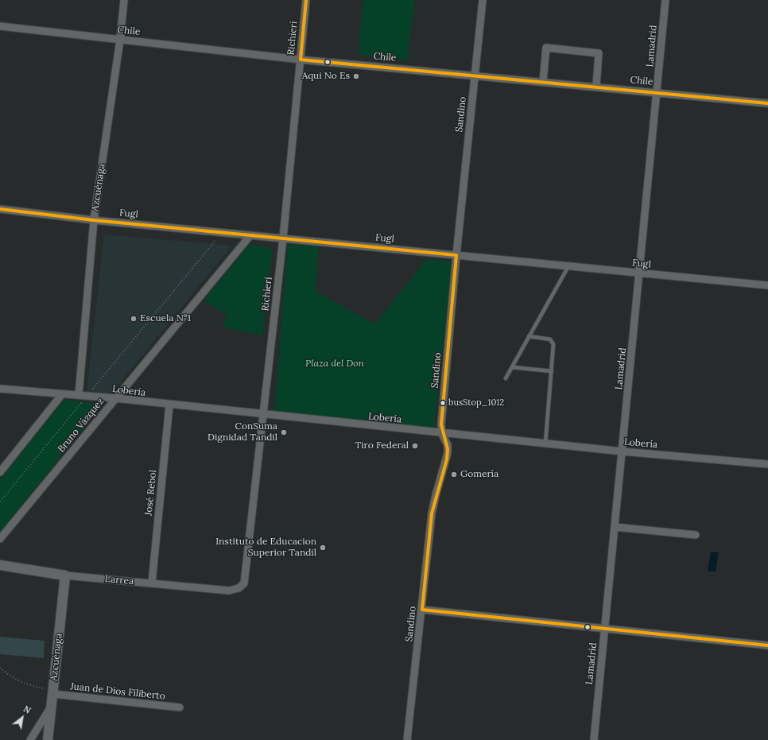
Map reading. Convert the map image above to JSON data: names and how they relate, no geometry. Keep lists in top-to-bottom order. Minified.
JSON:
{"streets":{"main road":["Azcuénaga","Larrea"],"street":["Chile","Richieri","Lamadrid","Sandino","Fugl","Lobería","Bruno Vázquez","José Rebol","Juan de Dios Filiberto"]},"crossings":[["Chile","Richieri"],["Chile","Lamadrid"],["Chile","Sandino"],["Chile","Azcuénaga"],["Richieri","Fugl"],["Richieri","Lobería"],["Richieri","Larrea"],["Lamadrid","Fugl"],["Lamadrid","Lobería"],["Sandino","Fugl"],["Sandino","Lobería"],["Azcuénaga","Fugl"],["Azcuénaga","Lobería"],["Azcuénaga","Larrea"],["Azcuénaga","Juan de Dios Filiberto"],["Fugl","Bruno Vázquez"],["Lobería","Bruno Vázquez"],["Lobería","José Rebol"],["José Rebol","Larrea"]],"parks":["Plaza del Don"],"places":["Aqui No Es","Escuela N°1","busStop_1012","ConSuma Dignidad Tandil","Tiro Federal","Gomería","Instituto de Educacion Superior Tandil"],"north":"top right"}
